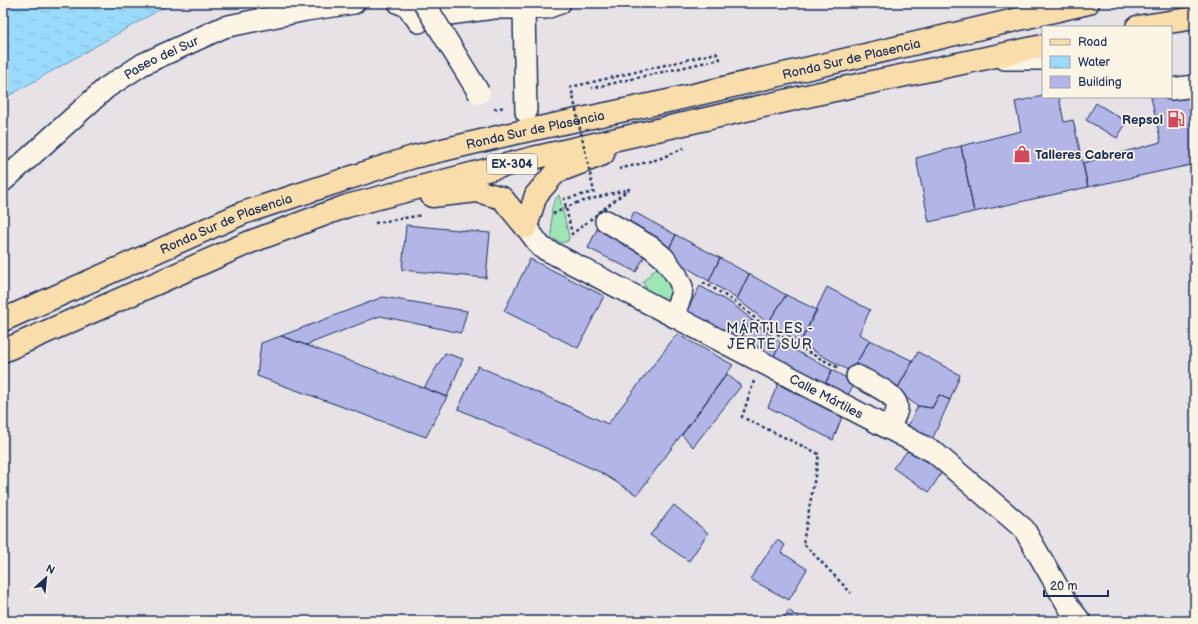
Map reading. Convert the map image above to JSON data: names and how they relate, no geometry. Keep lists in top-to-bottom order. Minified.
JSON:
{"streets":{"main road":["Ronda Sur de Plasencia","EX-304"],"street":["Paseo del Sur","Calle Mártiles"]},"districts":["MÁRTILES - JERTE SUR"],"places":{"fuel station":["Repsol"],"shop":["Talleres Cabrera"]},"legend":["Road","Water","Building"],"scale_bar":"20 m","north":"top right"}
